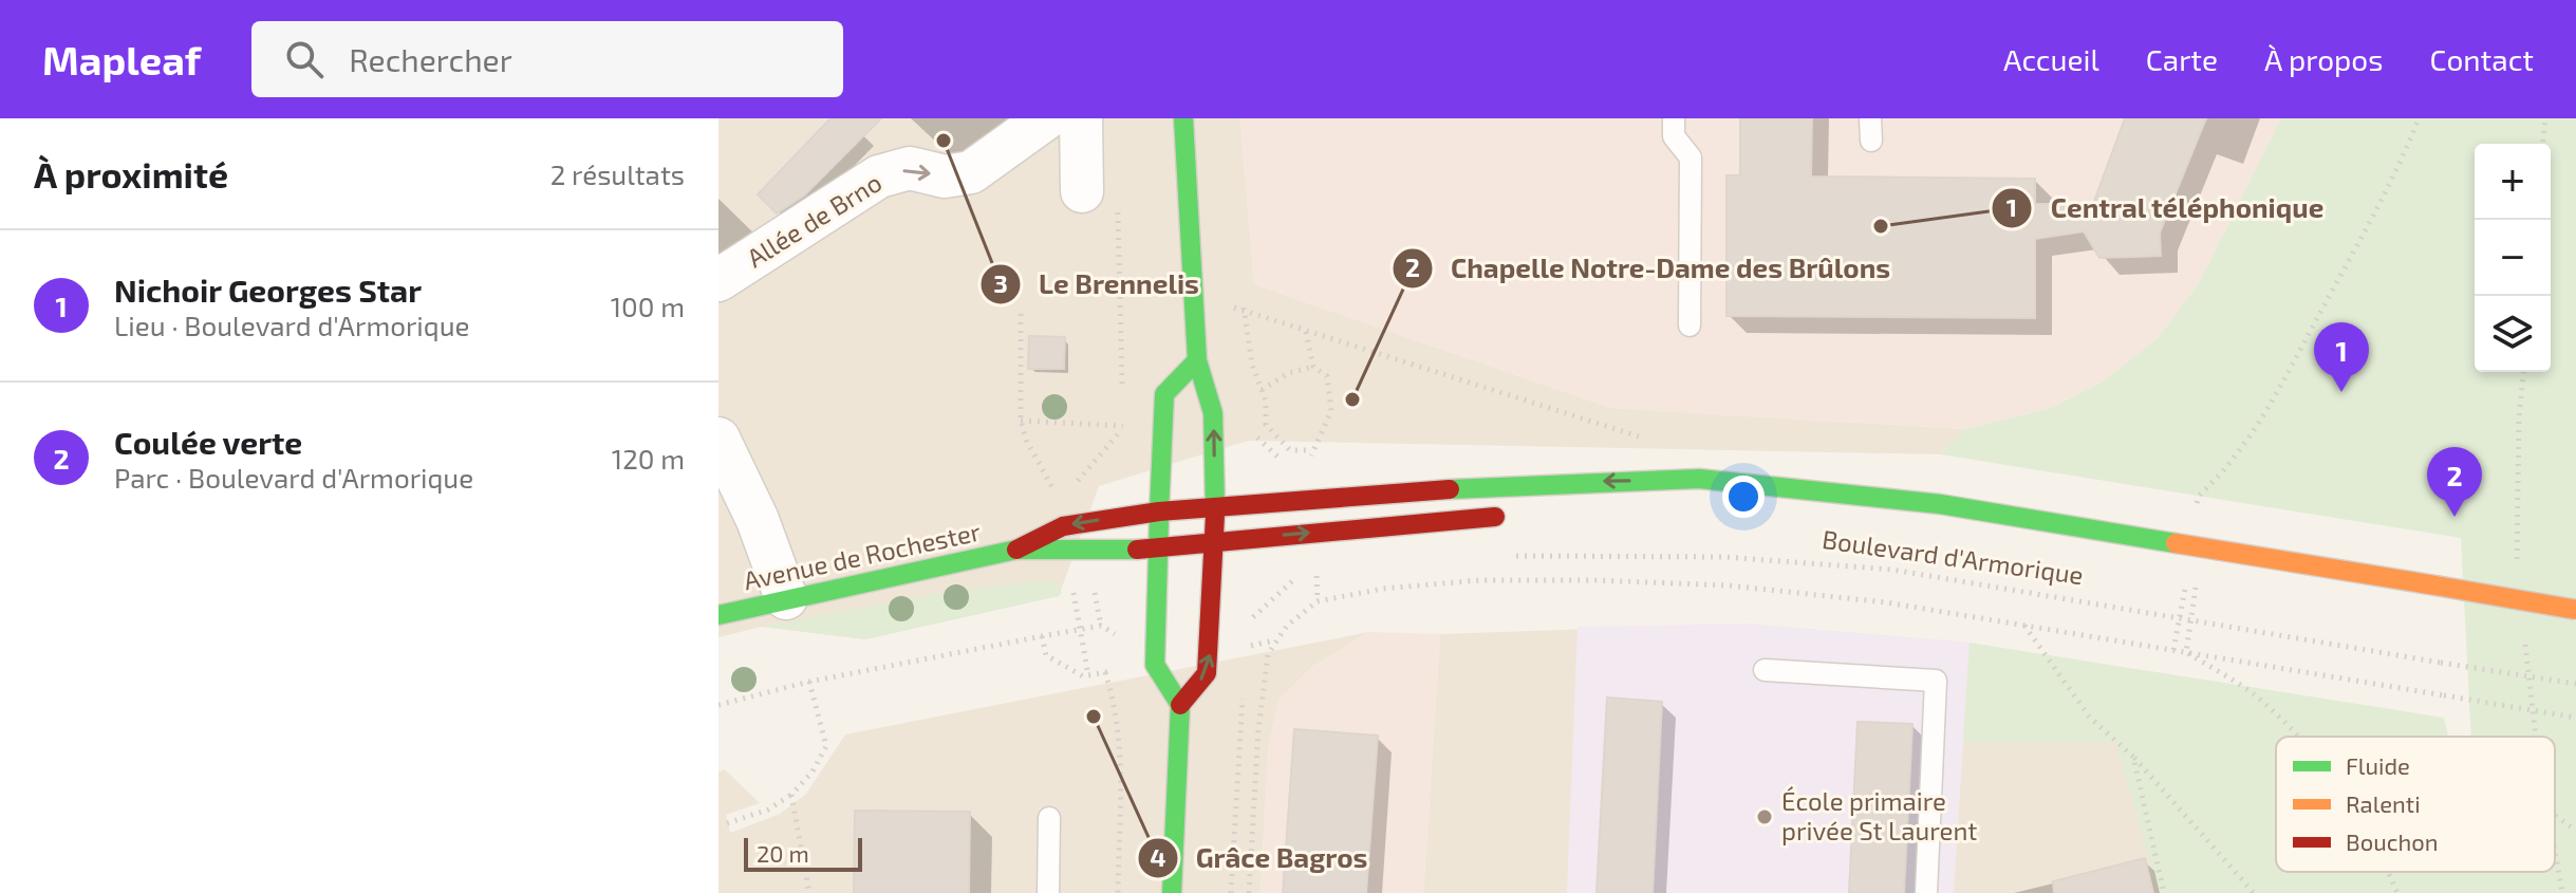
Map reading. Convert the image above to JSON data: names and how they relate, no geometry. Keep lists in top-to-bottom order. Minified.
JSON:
{"streets":{"main road":["Avenue de Rochester","Boulevard d'Armorique"],"street":["Allée de Brno"]},"crossings":[["Avenue de Rochester","Boulevard d'Armorique"]],"one_way":["Allée de Brno"],"places":["Le Brennelis","Central téléphonique","Chapelle Notre-Dame des Brûlons","Grâce Bagros","École primaire privée St Laurent"],"legend":["Fluide","Ralenti","Bouchon"],"scale_bar":"20 m","page":{"header":"Mapleaf","search":"Rechercher","nav":["Accueil","Carte","À propos","Contact"],"heading":["À proximité","2 résultats"],"map_buttons":["+","−"],"list":[{"mark":"1","name":"Nichoir Georges Star","note":"Lieu · Boulevard d'Armorique","value":"100 m"},{"mark":"2","name":"Coulée verte","note":"Parc · Boulevard d'Armorique","value":"120 m"}],"pins":["1","2"],"scale":"20 m"}}
